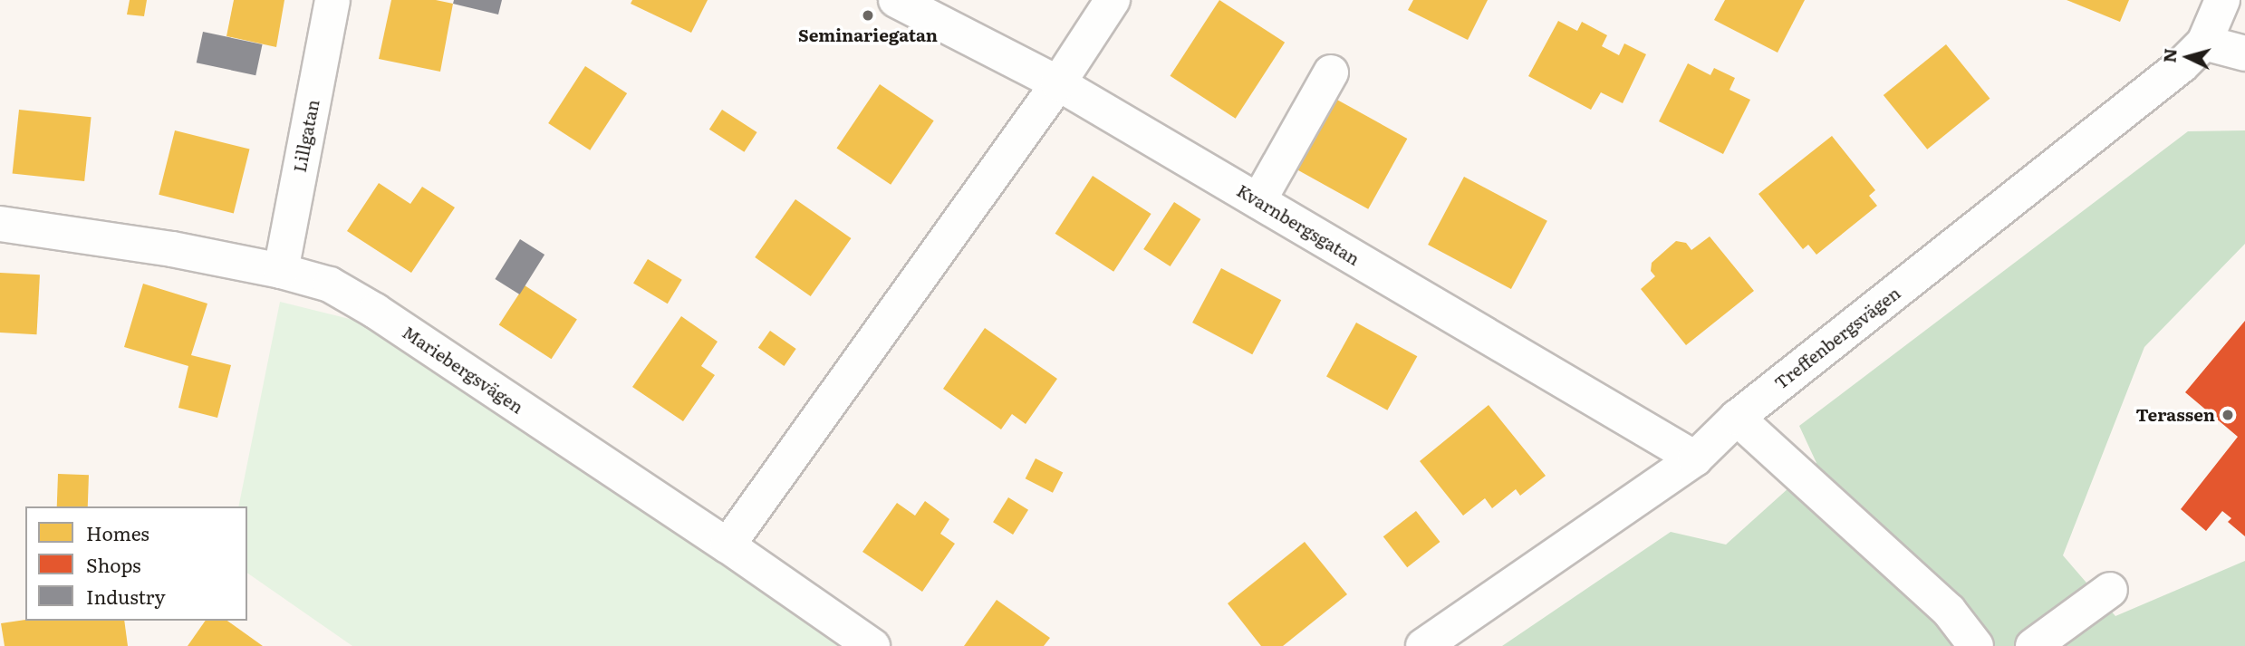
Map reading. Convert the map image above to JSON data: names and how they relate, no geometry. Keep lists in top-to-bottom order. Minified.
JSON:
{"streets":{"street":["Lillgatan","Kvarnbergsgatan","Treffenbergsvägen","Mariebergsvägen"]},"crossings":[["Lillgatan","Mariebergsvägen"],["Kvarnbergsgatan","Treffenbergsvägen"]],"places":["Seminariegatan","Terassen"],"legend":["Homes","Shops","Industry"],"north":"left"}
